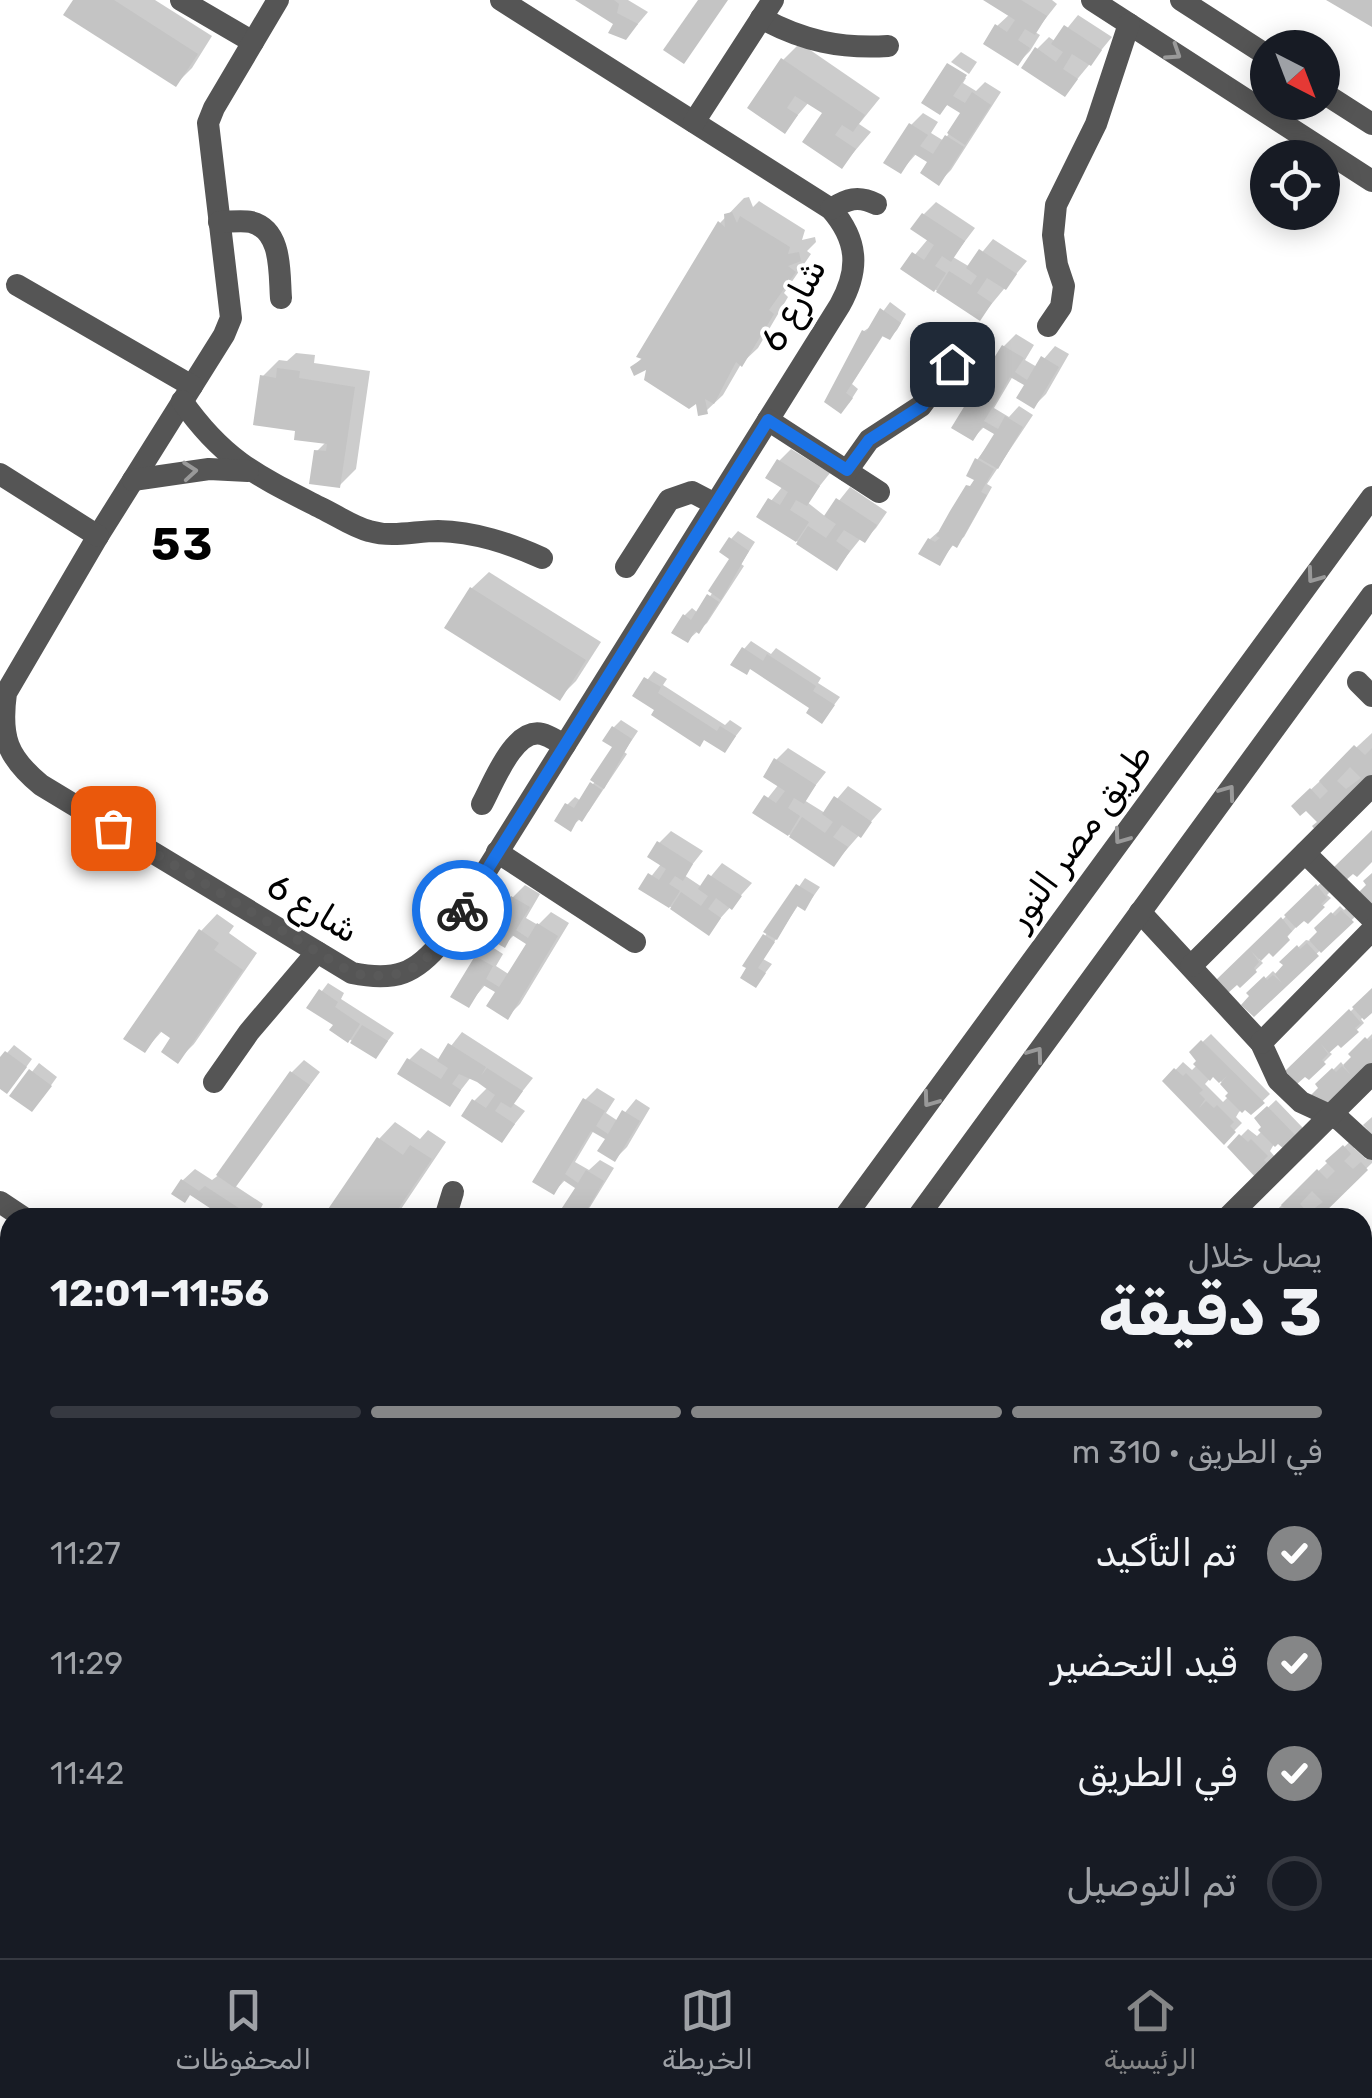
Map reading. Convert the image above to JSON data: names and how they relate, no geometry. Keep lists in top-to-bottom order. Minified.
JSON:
{"streets":{"street":["شارع 6","طريق مصر النور"]},"districts":["53"],"north":"bottom right","page":{"heading":["3 دقيقة","يصل خلال","11:56–12:01"],"bar":"في الطريق · 310 m","list":[["تم التأكيد","11:27"],["قيد التحضير","11:29"],["في الطريق","11:42"],"تم التوصيل"],"tabs":["الرئيسية","الخريطة","المحفوظات"]}}
